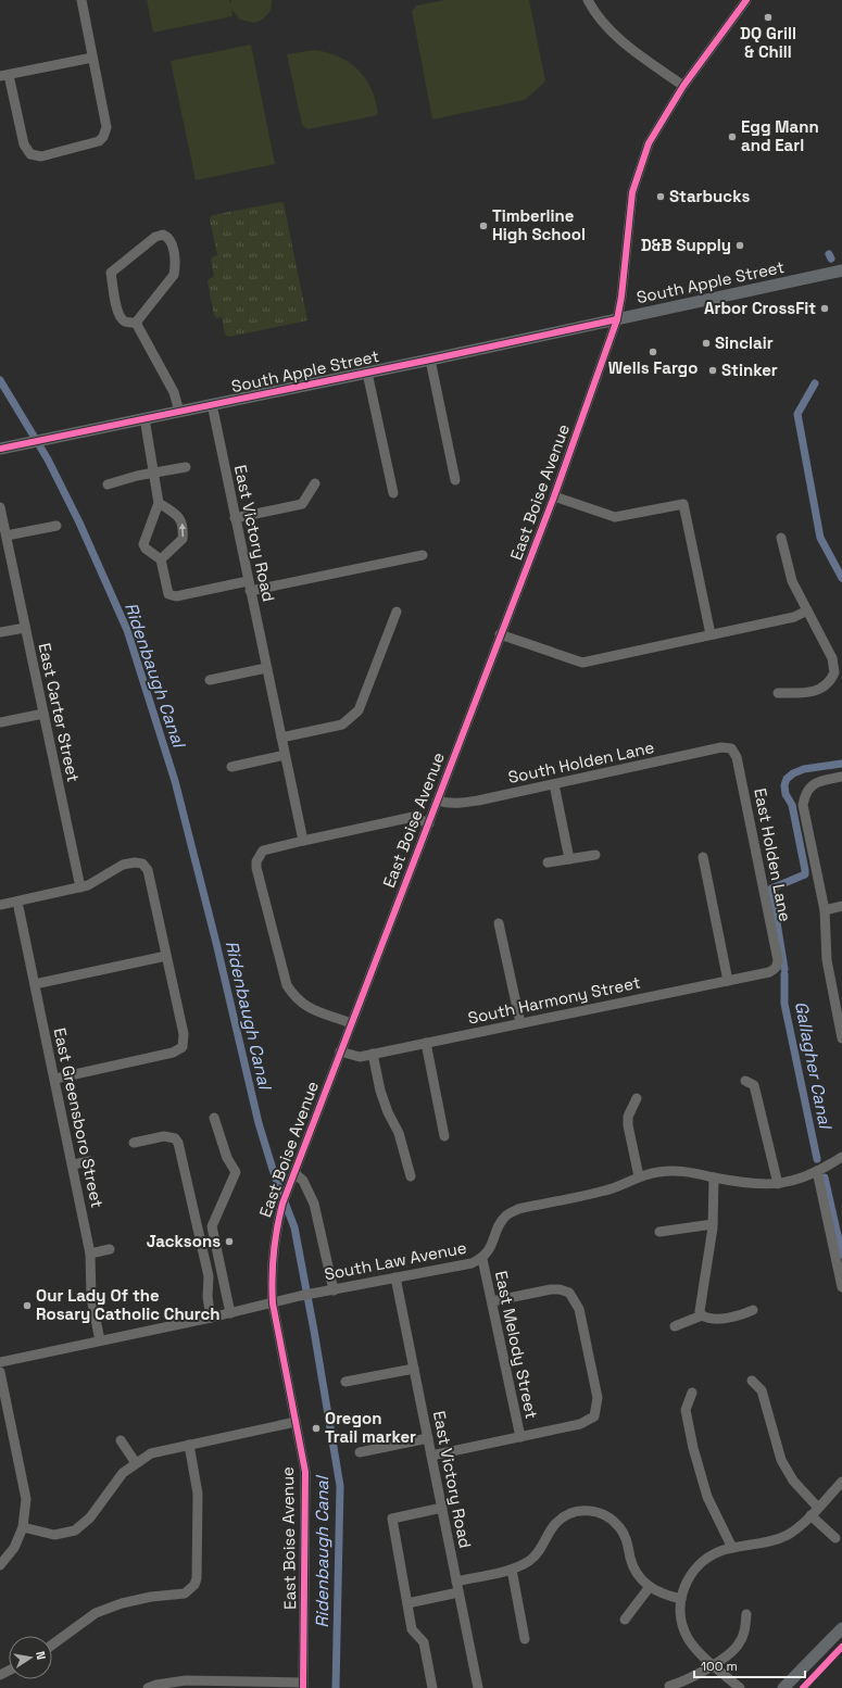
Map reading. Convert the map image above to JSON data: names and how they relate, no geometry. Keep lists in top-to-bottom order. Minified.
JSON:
{"streets":{"main road":["South Apple Street"],"street":["East Boise Avenue","East Victory Road","East Carter Street","South Holden Lane","East Holden Lane","South Harmony Street","East Greensboro Street","South Law Avenue","East Melody Street"]},"crossings":[["South Apple Street","East Boise Avenue"],["South Apple Street","East Victory Road"],["East Boise Avenue","South Holden Lane"],["East Boise Avenue","South Harmony Street"],["East Boise Avenue","South Law Avenue"],["East Victory Road","South Law Avenue"],["South Holden Lane","East Holden Lane"],["East Holden Lane","South Harmony Street"],["East Greensboro Street","South Law Avenue"],["South Law Avenue","East Melody Street"]],"water":["Ridenbaugh Canal","Gallagher Canal"],"places":["DQ Grill & Chill","Egg Mann and Earl","Starbucks","Timberline High School","D&B Supply","Arbor CrossFit","Sinclair","Wells Fargo","Stinker","Jacksons","Our Lady Of the Rosary Catholic Church","Oregon Trail marker"],"scale_bar":"100 m","north":"right"}
